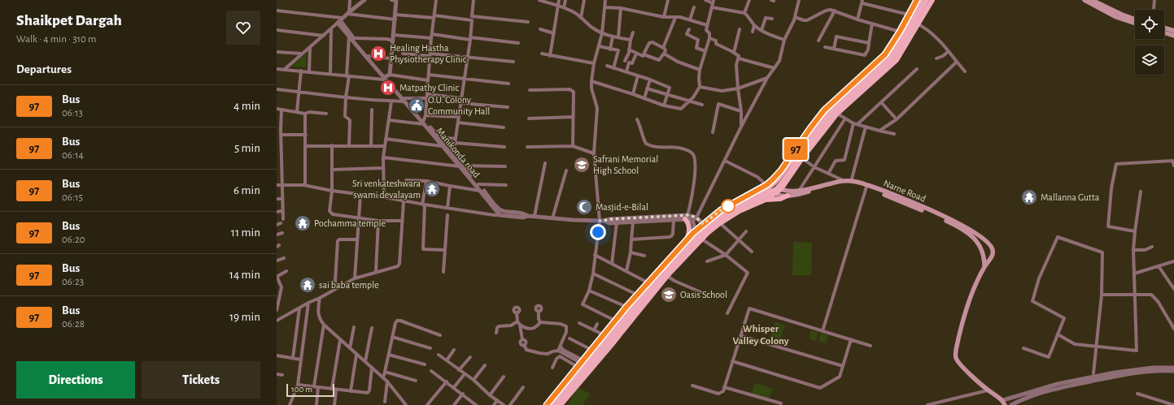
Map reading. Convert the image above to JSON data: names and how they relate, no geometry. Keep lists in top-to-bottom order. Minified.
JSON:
{"streets":{"main road":["Narne Road"],"street":["Manikonda road"]},"districts":["Whisper Valley Colony"],"places":{"hospital":["Healing Hastha Physiotherapy Clinic","Matpathy Clinic"],"public building":["O.U. Colony Community Hall"],"school or university":["Safrani Memorial High School","Oasis School"],"temple":["Sri venkateshwara swami devalayam","Mallanna Gutta","Pochamma temple","sai baba temple"],"mosque":["Masjid-e-Bilal"]},"lines":["bus line 97"],"scale_bar":"100 m","page":{"heading":[["Shaikpet Dargah","Walk · 4 min · 310 m"],"Departures"],"on_map":"97","list":[{"mark":"97","name":"Bus","note":"06:13","value":"4 min"},{"mark":"97","name":"Bus","note":"06:14","value":"5 min"},{"mark":"97","name":"Bus","note":"06:15","value":"6 min"},{"mark":"97","name":"Bus","note":"06:20","value":"11 min"},{"mark":"97","name":"Bus","note":"06:23","value":"14 min"},{"mark":"97","name":"Bus","note":"06:28","value":"19 min"}],"buttons":["Directions","Tickets"],"scale":"100 m"}}
